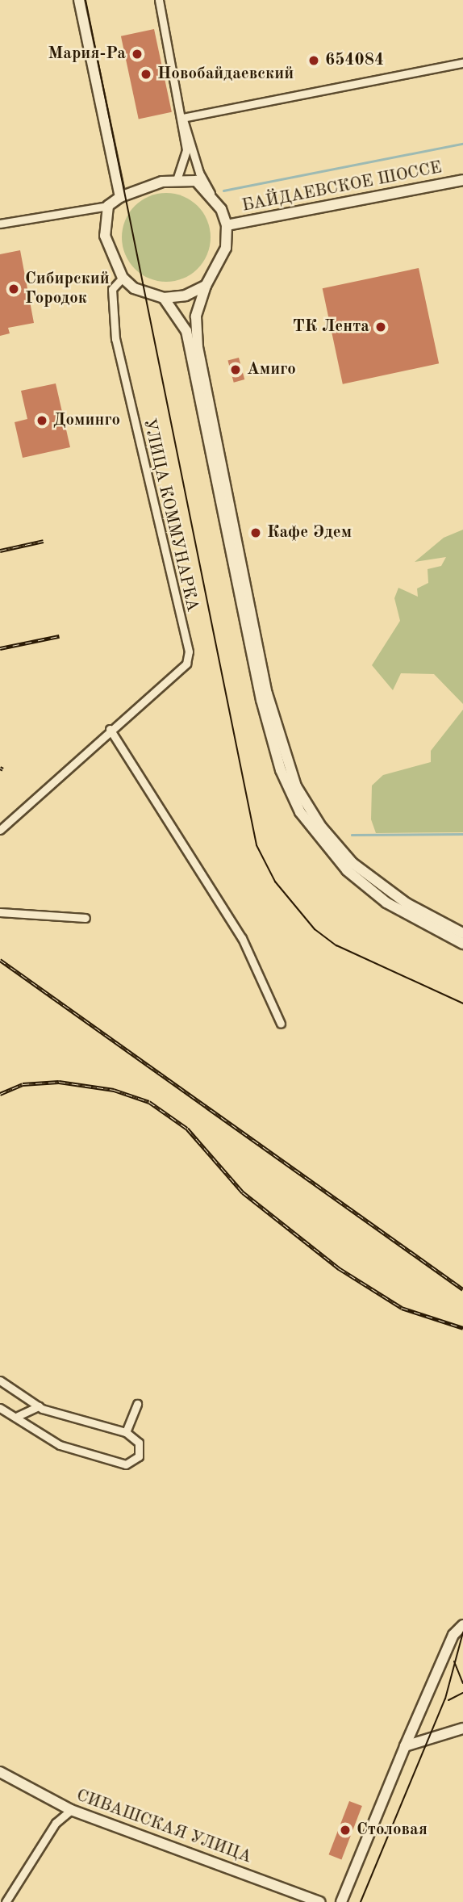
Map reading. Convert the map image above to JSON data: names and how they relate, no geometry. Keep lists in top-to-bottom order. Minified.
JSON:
{"streets":{"main road":["БАЙДАЕВСКОЕ ШОССЕ","СИВАШСКАЯ УЛИЦА"],"street":["УЛИЦА КОММУНАРКА"]},"crossings":[["БАЙДАЕВСКОЕ ШОССЕ","УЛИЦА КОММУНАРКА"]],"places":["Мария-Ра","654084","Новобайдаевский","Сибирский Городок","ТК Лента","Амиго","Доминго","Кафе Эдем","Столовая"]}
